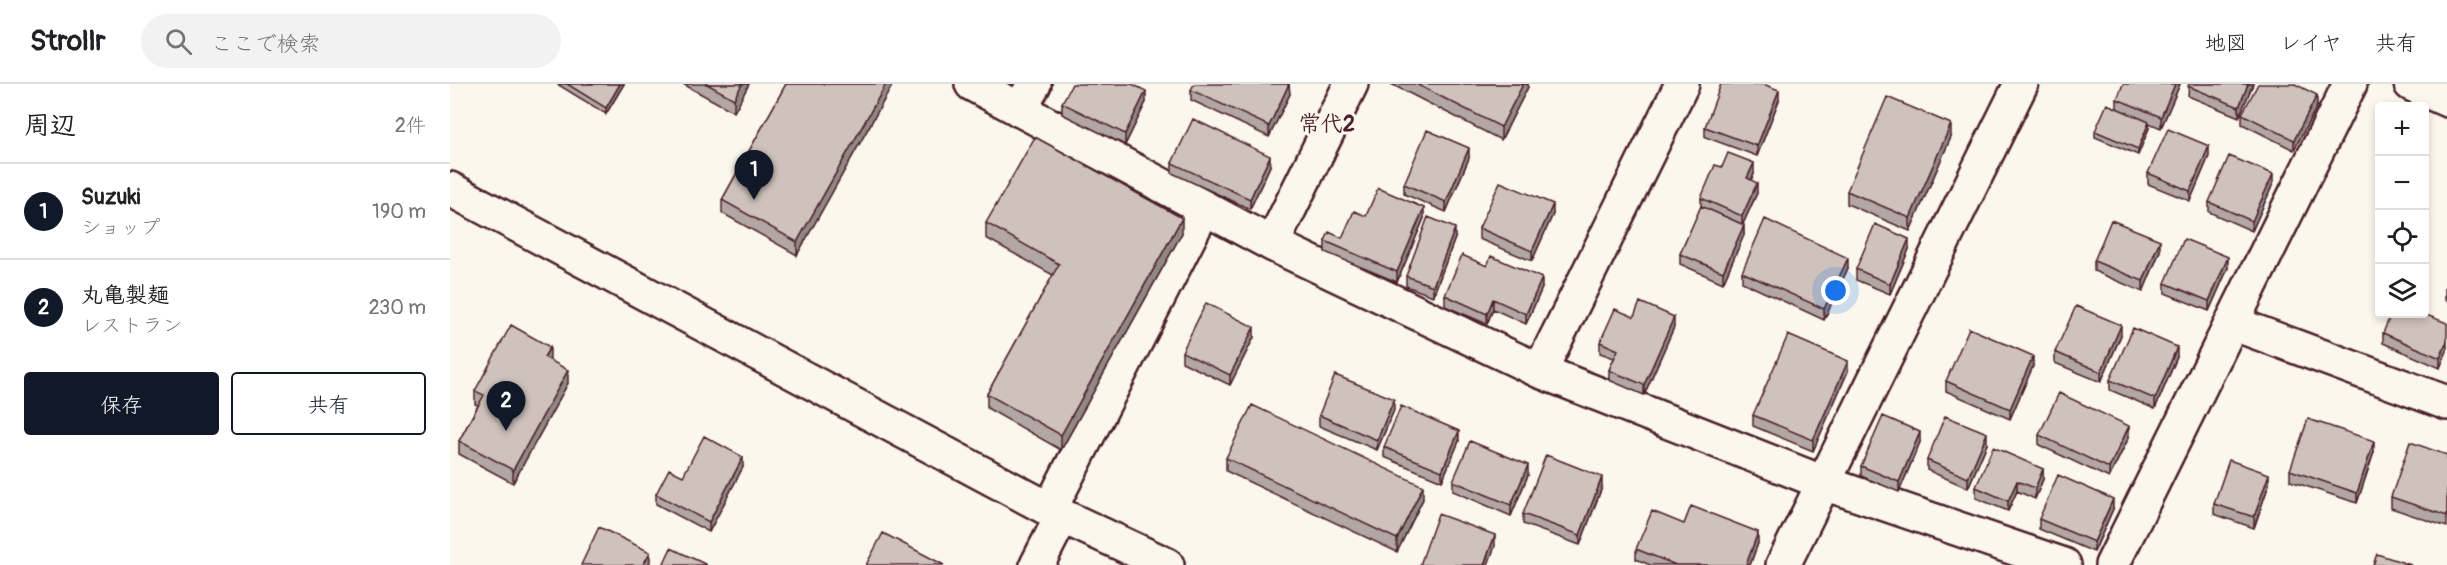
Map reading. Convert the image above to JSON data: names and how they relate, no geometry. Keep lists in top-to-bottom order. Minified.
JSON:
{"districts":["常代2"],"page":{"header":"Strollr","search":"ここで検索","nav":["地図","レイヤ","共有"],"heading":["周辺","2件"],"map_buttons":["+","−"],"pins":["1","2"],"list":[{"mark":"1","name":"Suzuki","note":"ショップ","value":"190 m"},{"mark":"2","name":"丸亀製麺","note":"レストラン","value":"230 m"}],"buttons":["保存","共有"]}}
